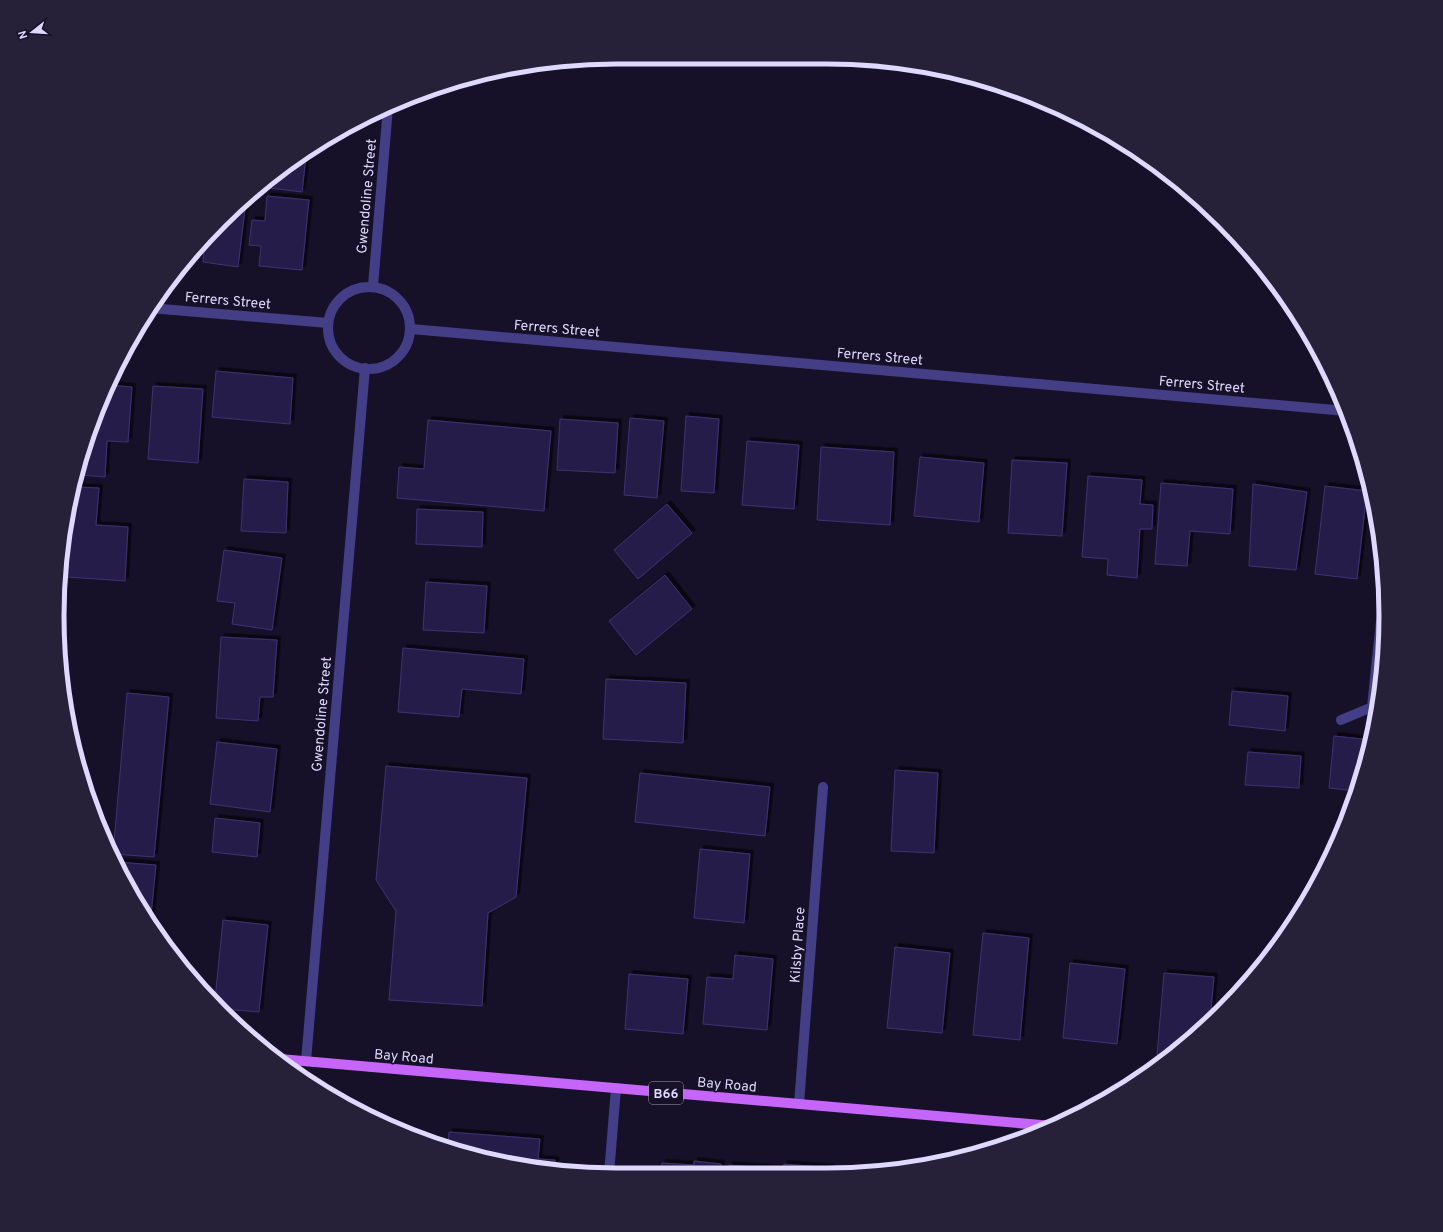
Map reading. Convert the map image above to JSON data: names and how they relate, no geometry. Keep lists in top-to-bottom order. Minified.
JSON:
{"streets":{"main road":["Bay Road","B66"],"street":["Gwendoline Street","Ferrers Street","Kilsby Place"]},"crossings":[["Gwendoline Street","Ferrers Street"],["Gwendoline Street","Bay Road"],["Kilsby Place","Bay Road"]],"north":"left"}
